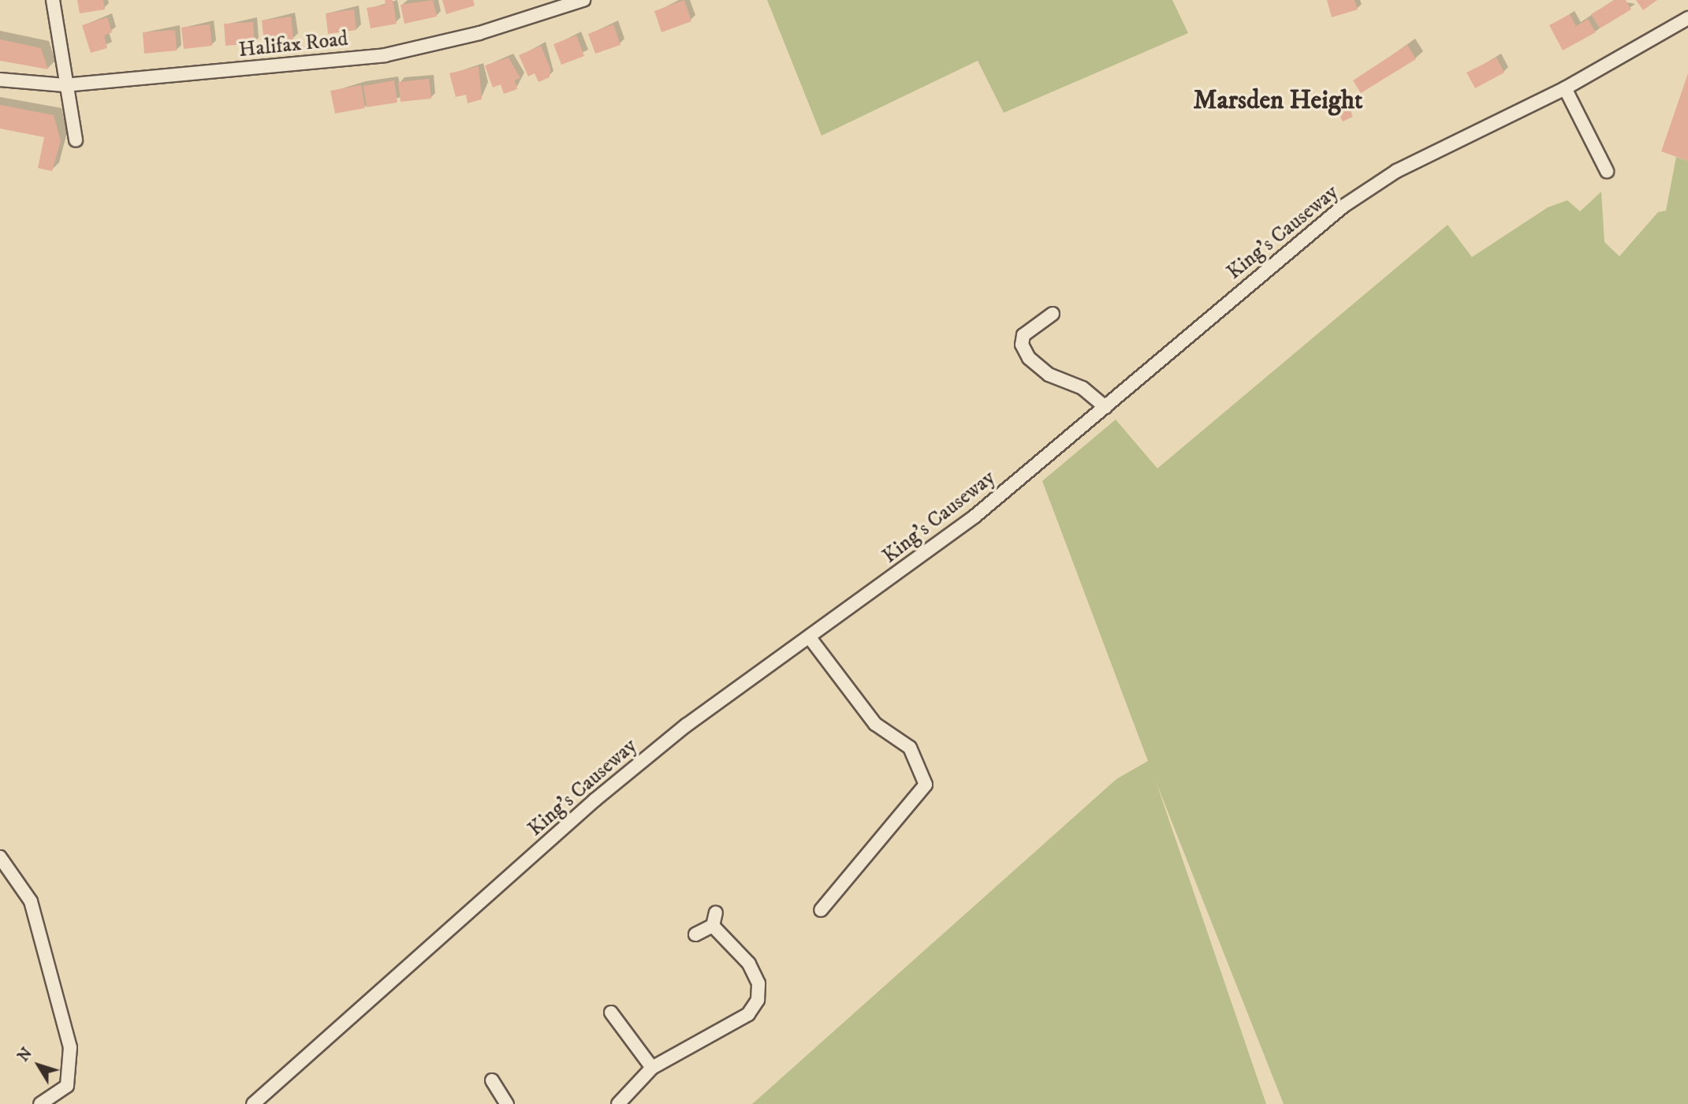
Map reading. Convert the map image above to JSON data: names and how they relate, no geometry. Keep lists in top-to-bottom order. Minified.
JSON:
{"streets":{"street":["Halifax Road","King's Causeway"]},"districts":["Marsden Height"],"north":"top left"}
